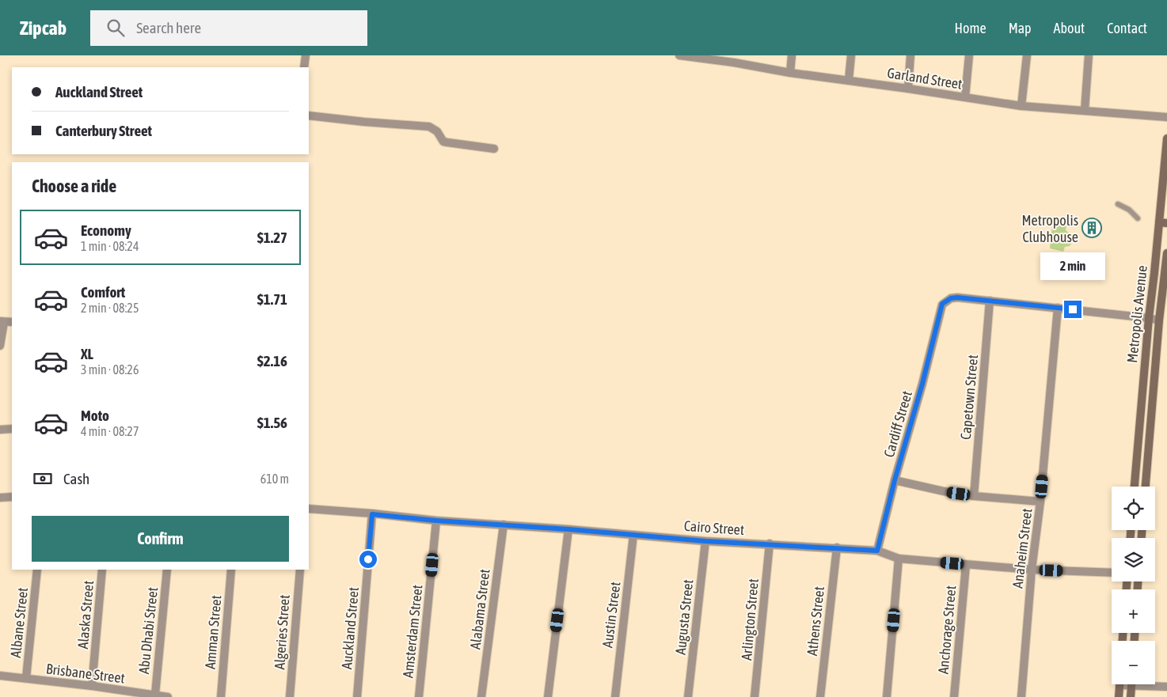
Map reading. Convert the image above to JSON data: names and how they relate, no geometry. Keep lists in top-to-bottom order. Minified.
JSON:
{"streets":{"main road":["Metropolis Avenue"],"street":["Garland Street","Capetown Street","Cardiff Street","Cairo Street","Anaheim Street","Alabama Street","Alaska Street","Austin Street","Augusta Street","Arlington Street","Athens Street","Albane Street","Auckland Street","Anchorage Street","Abu Dhabi Street","Amsterdam Street","Amman Street","Algeries Street","Brisbane Street"]},"crossings":[["Capetown Street","Cardiff Street"],["Cardiff Street","Cairo Street"],["Cairo Street","Anaheim Street"],["Cairo Street","Alabama Street"],["Cairo Street","Austin Street"],["Cairo Street","Augusta Street"],["Cairo Street","Arlington Street"],["Cairo Street","Athens Street"],["Cairo Street","Auckland Street"],["Cairo Street","Anchorage Street"],["Cairo Street","Amsterdam Street"],["Alaska Street","Brisbane Street"],["Albane Street","Brisbane Street"],["Abu Dhabi Street","Brisbane Street"]],"places":{"building":["Metropolis Clubhouse"]},"page":{"header":"Zipcab","search":"Search here","nav":["Home","Map","About","Contact"],"banner":["Auckland Street","Canterbury Street"],"heading":"Choose a ride","list":[{"name":"Economy","note":"1 min · 08:24","value":"$1.27"},{"name":"Comfort","note":"2 min · 08:25","value":"$1.71"},{"name":"XL","note":"3 min · 08:26","value":"$2.16"},{"name":"Moto","note":"4 min · 08:27","value":"$1.56"}],"bubble":"2 min","pay":["Cash","610 m"],"map_buttons":["+","−"],"buttons":"Confirm"}}
